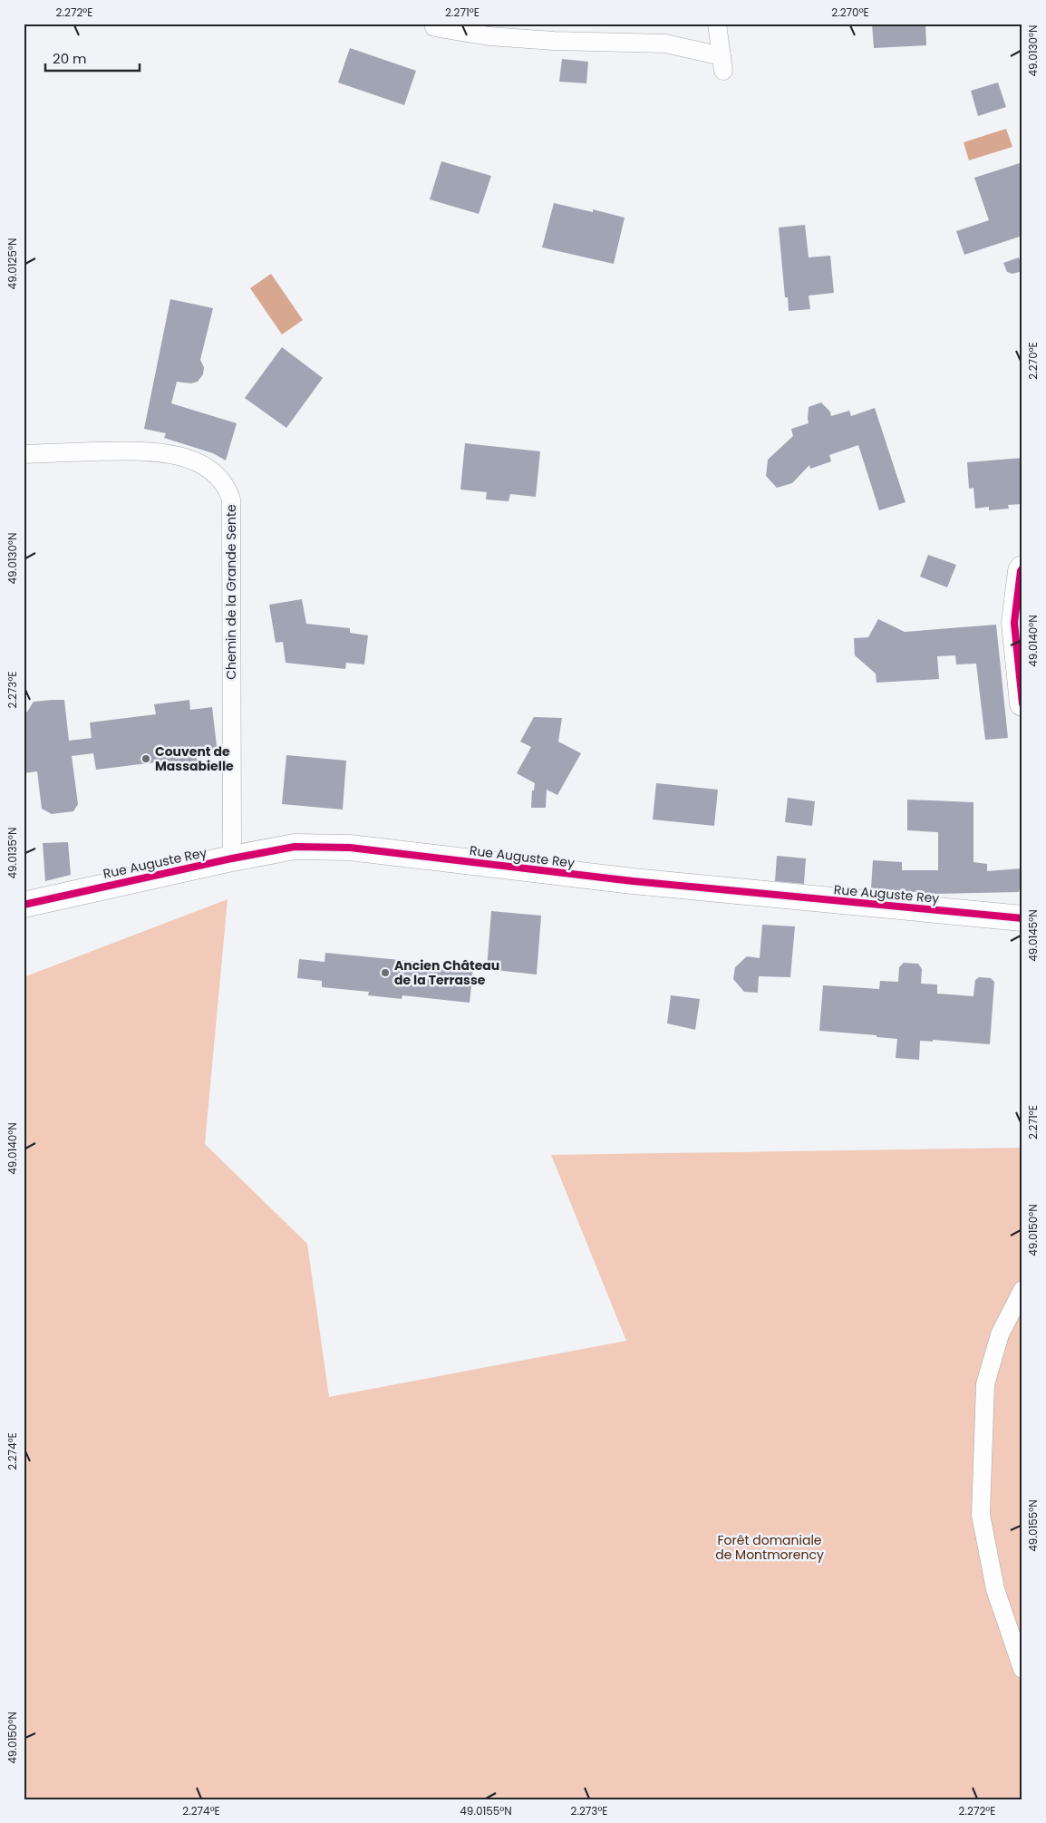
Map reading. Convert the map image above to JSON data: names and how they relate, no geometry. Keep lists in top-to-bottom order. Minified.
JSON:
{"streets":{"street":["Rue Auguste Rey"],"lane":["Chemin de la Grande Sente"]},"crossings":[["Chemin de la Grande Sente","Rue Auguste Rey"]],"parks":["Forêt domaniale de Montmorency"],"places":["Couvent de Massabielle","Ancien Château de la Terrasse"],"scale_bar":"20 m","coordinates":["2.272°E","2.271°E","2.270°E","49.0130°N","49.0125°N","49.0140°N","2.273°E","49.0135°N","49.0145°N","49.0150°N","2.274°E","49.0155°N"]}
